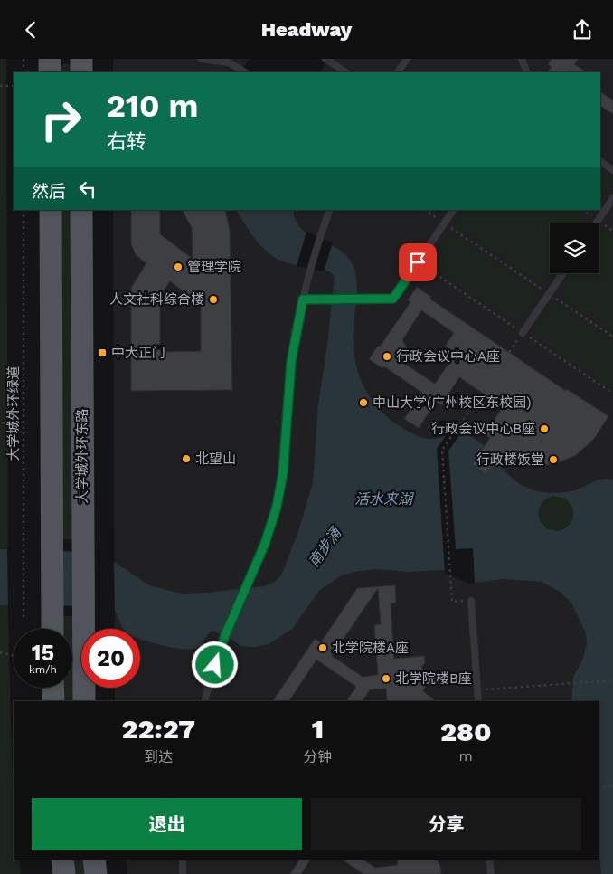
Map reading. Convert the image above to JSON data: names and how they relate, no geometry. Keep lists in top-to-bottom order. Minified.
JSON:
{"streets":{"main road":["大学城外环东路"],"path":["大学城外环绿道"]},"water":["活水来湖","南步涌"],"places":{"other":["管理学院","人文社科综合楼","行政会议中心A座","中山大学(广州校区东校园)","行政会议中心B座","北望山","行政楼饭堂","北学院楼A座","北学院楼B座"],"transit":["中大正门"]},"page":{"header":"Headway","turn":["210 m","右转"],"then":"然后","speed":"15 km/h","limit":"20","eta":["22:27","到达","1","分钟","280","m"],"buttons":["退出","分享"]}}
